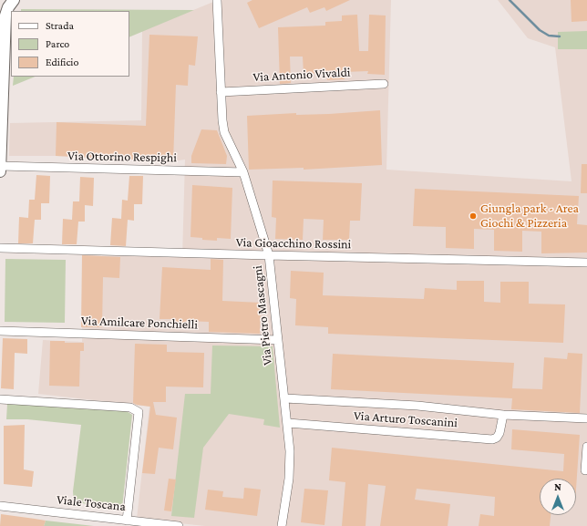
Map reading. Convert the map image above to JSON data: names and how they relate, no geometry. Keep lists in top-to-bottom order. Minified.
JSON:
{"streets":{"street":["Via Antonio Vivaldi","Via Ottorino Respighi","Via Gioacchino Rossini","Via Pietro Mascagni","Via Amilcare Ponchielli","Via Arturo Toscanini","Viale Toscana"]},"crossings":[["Via Antonio Vivaldi","Via Pietro Mascagni"],["Via Ottorino Respighi","Via Pietro Mascagni"],["Via Gioacchino Rossini","Via Pietro Mascagni"],["Via Pietro Mascagni","Via Amilcare Ponchielli"],["Via Pietro Mascagni","Via Arturo Toscanini"]],"places":["Giungla park - Area Giochi & Pizzeria"],"legend":["Strada","Parco","Edificio"],"north":"top"}
